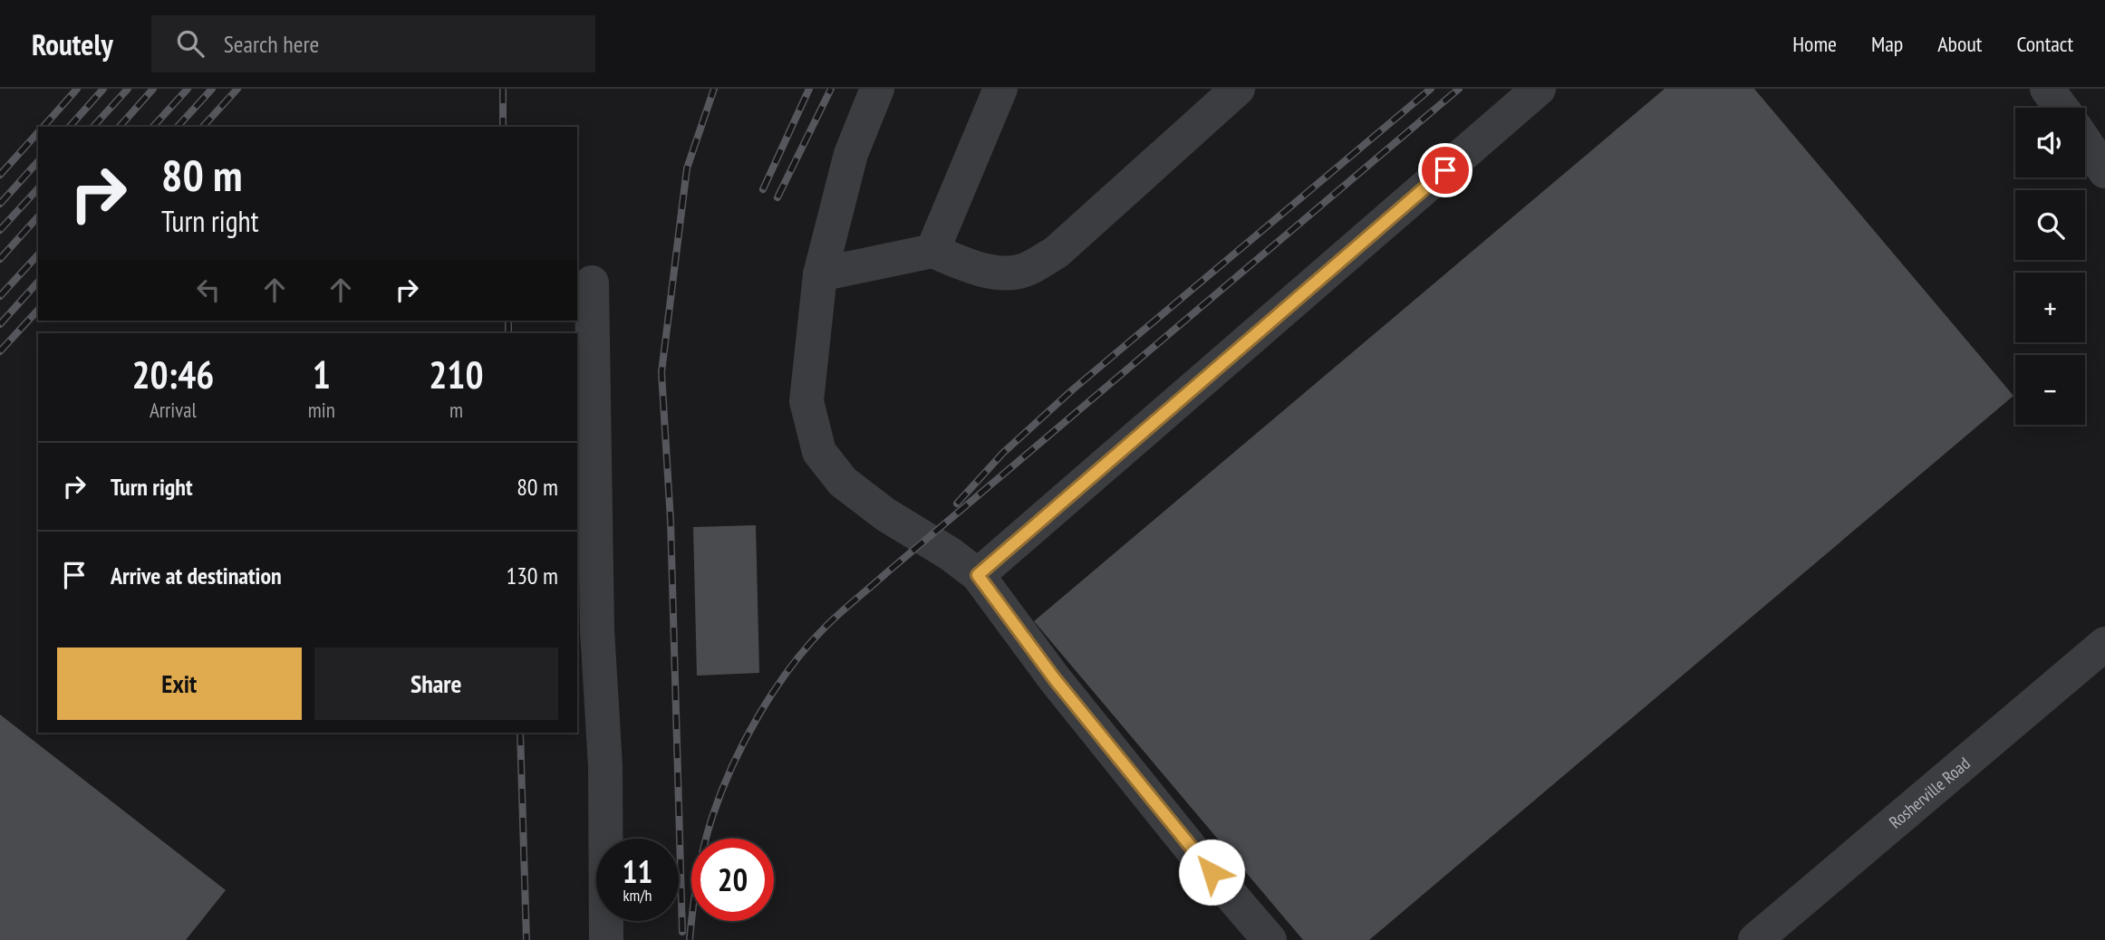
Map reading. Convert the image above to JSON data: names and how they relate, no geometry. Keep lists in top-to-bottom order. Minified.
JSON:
{"streets":{"street":["Rosherville Road"]},"page":{"header":"Routely","search":"Search here","nav":["Home","Map","About","Contact"],"map_buttons":["+","−"],"turn":["80 m","Turn right"],"eta":["20:46","Arrival","1","min","210","m"],"list":[{"name":"Turn right","value":"80 m"},{"name":"Arrive at destination","value":"130 m"}],"buttons":["Exit","Share"],"speed":"11 km/h","limit":"20"}}
